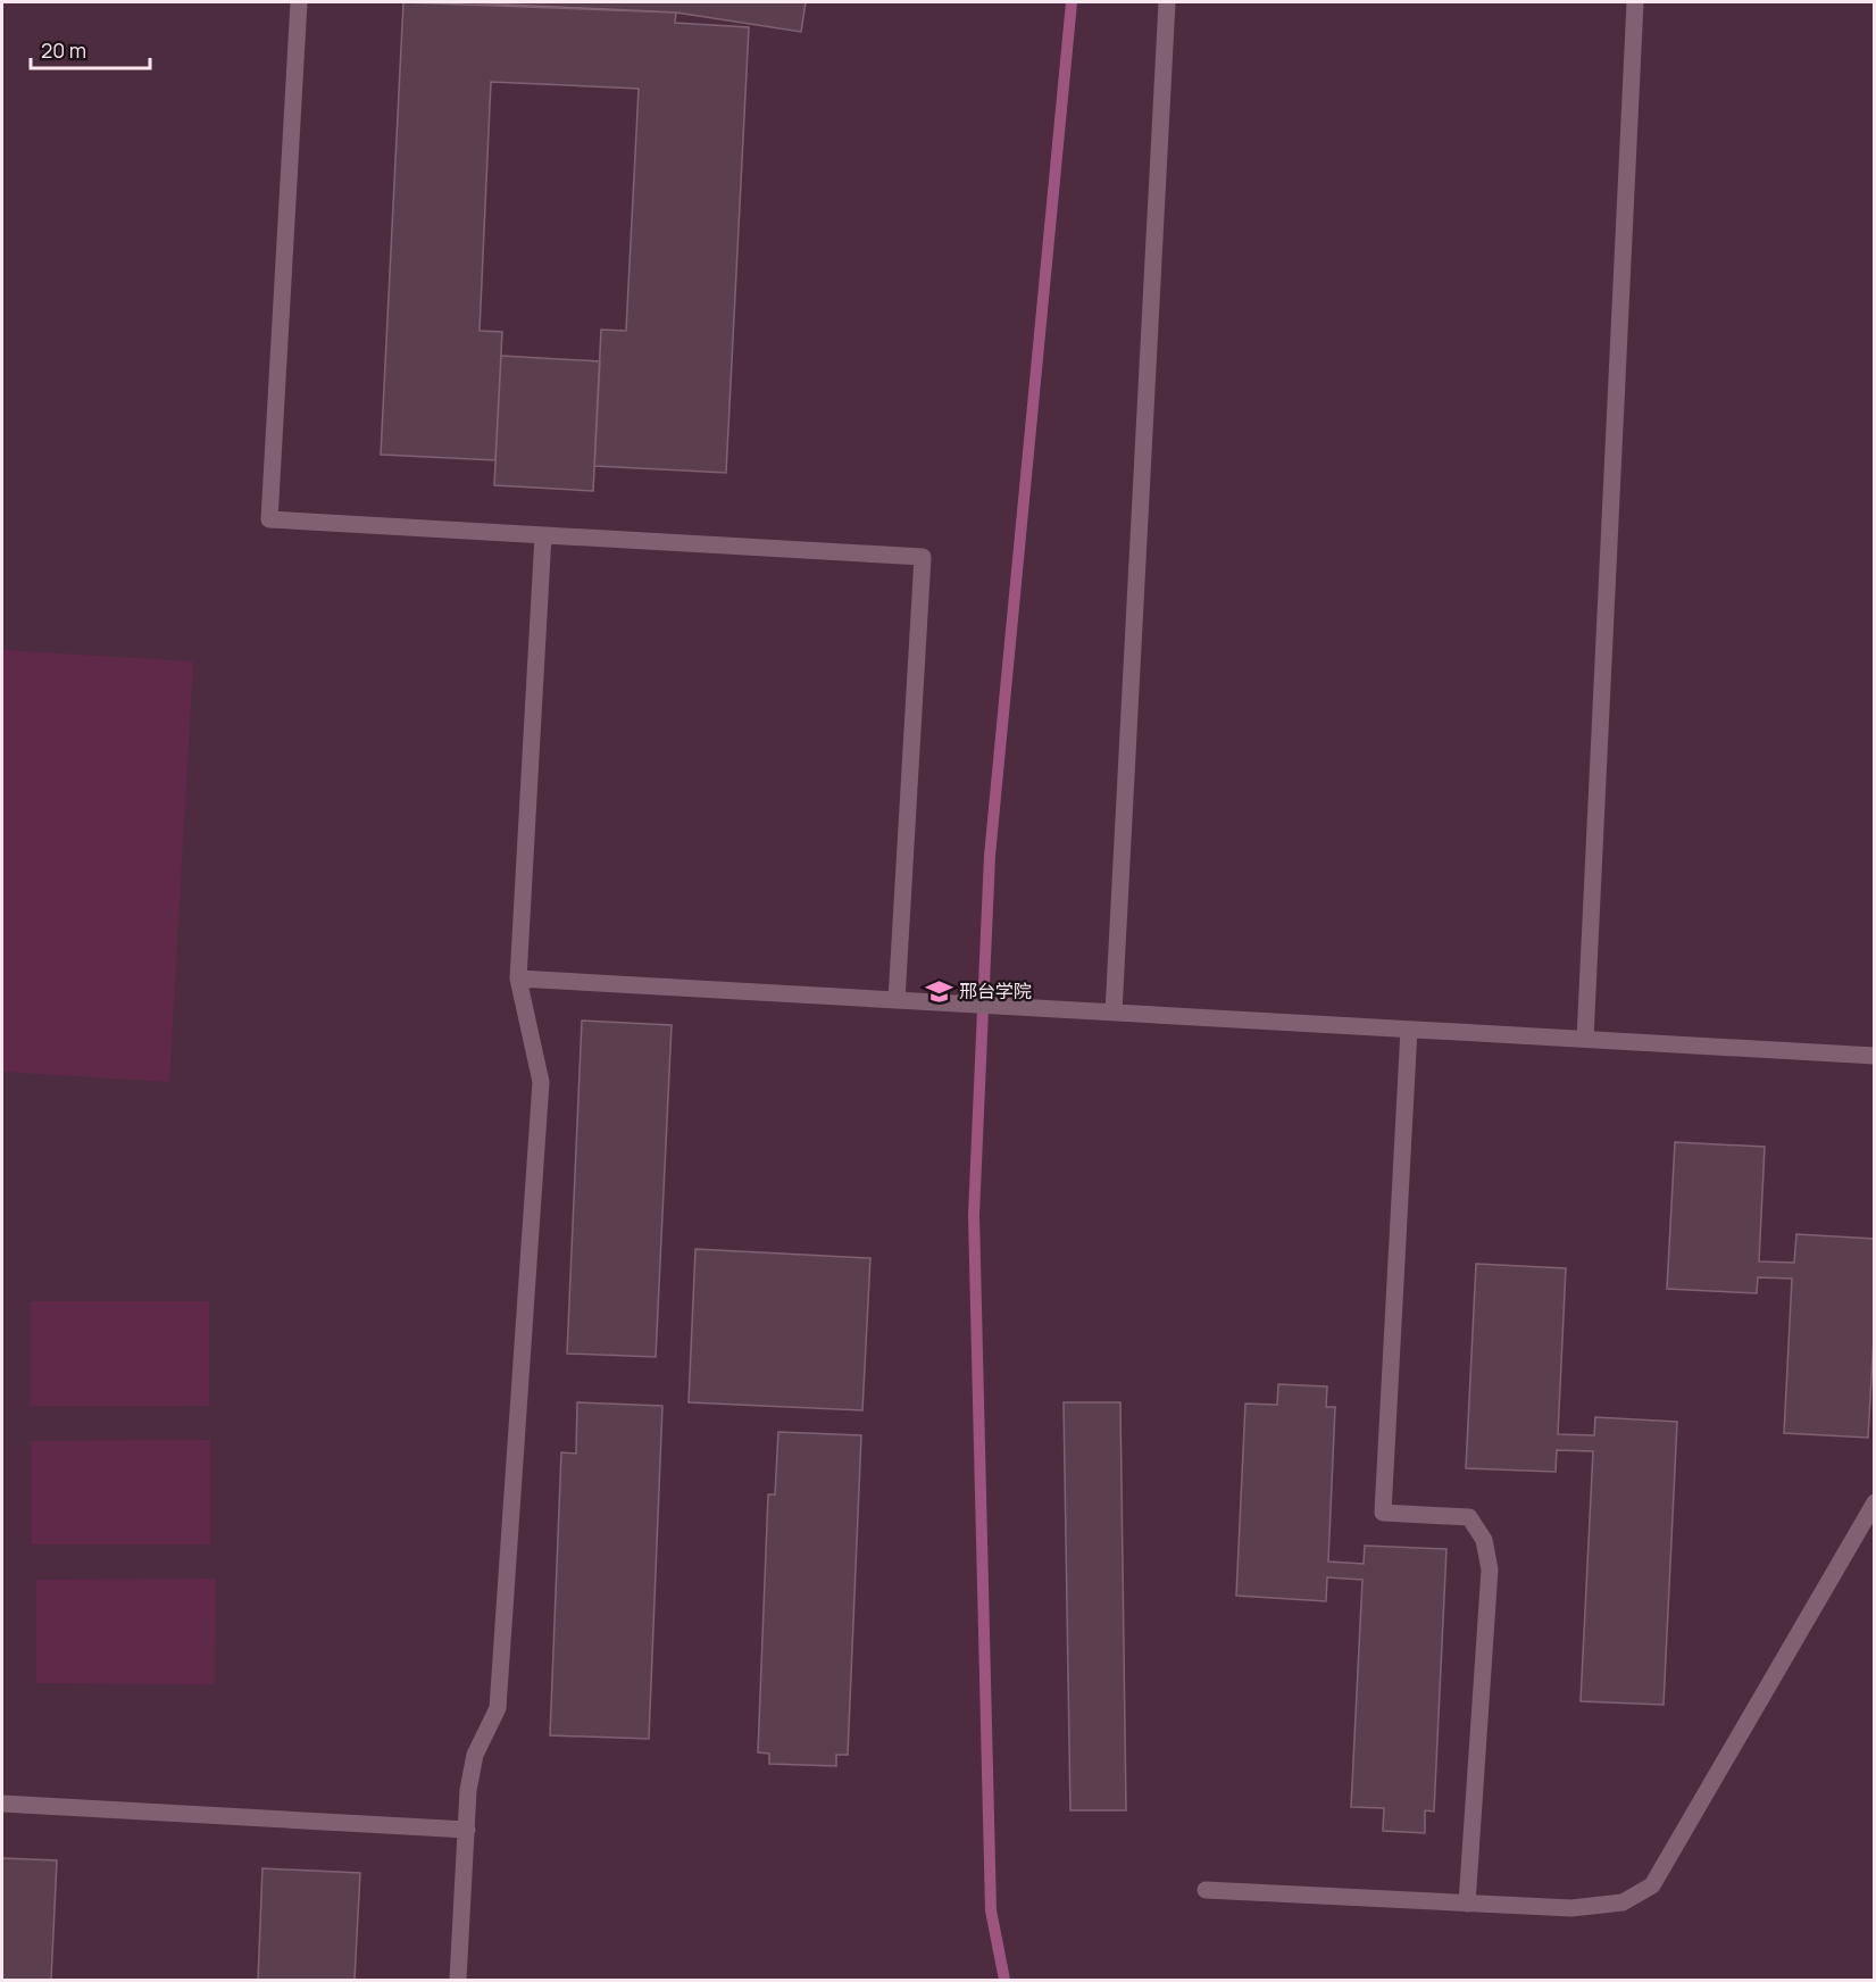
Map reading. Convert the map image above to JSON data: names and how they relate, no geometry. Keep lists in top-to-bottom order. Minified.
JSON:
{"places":{"school or university":["邢台学院"]},"scale_bar":"20 m"}
